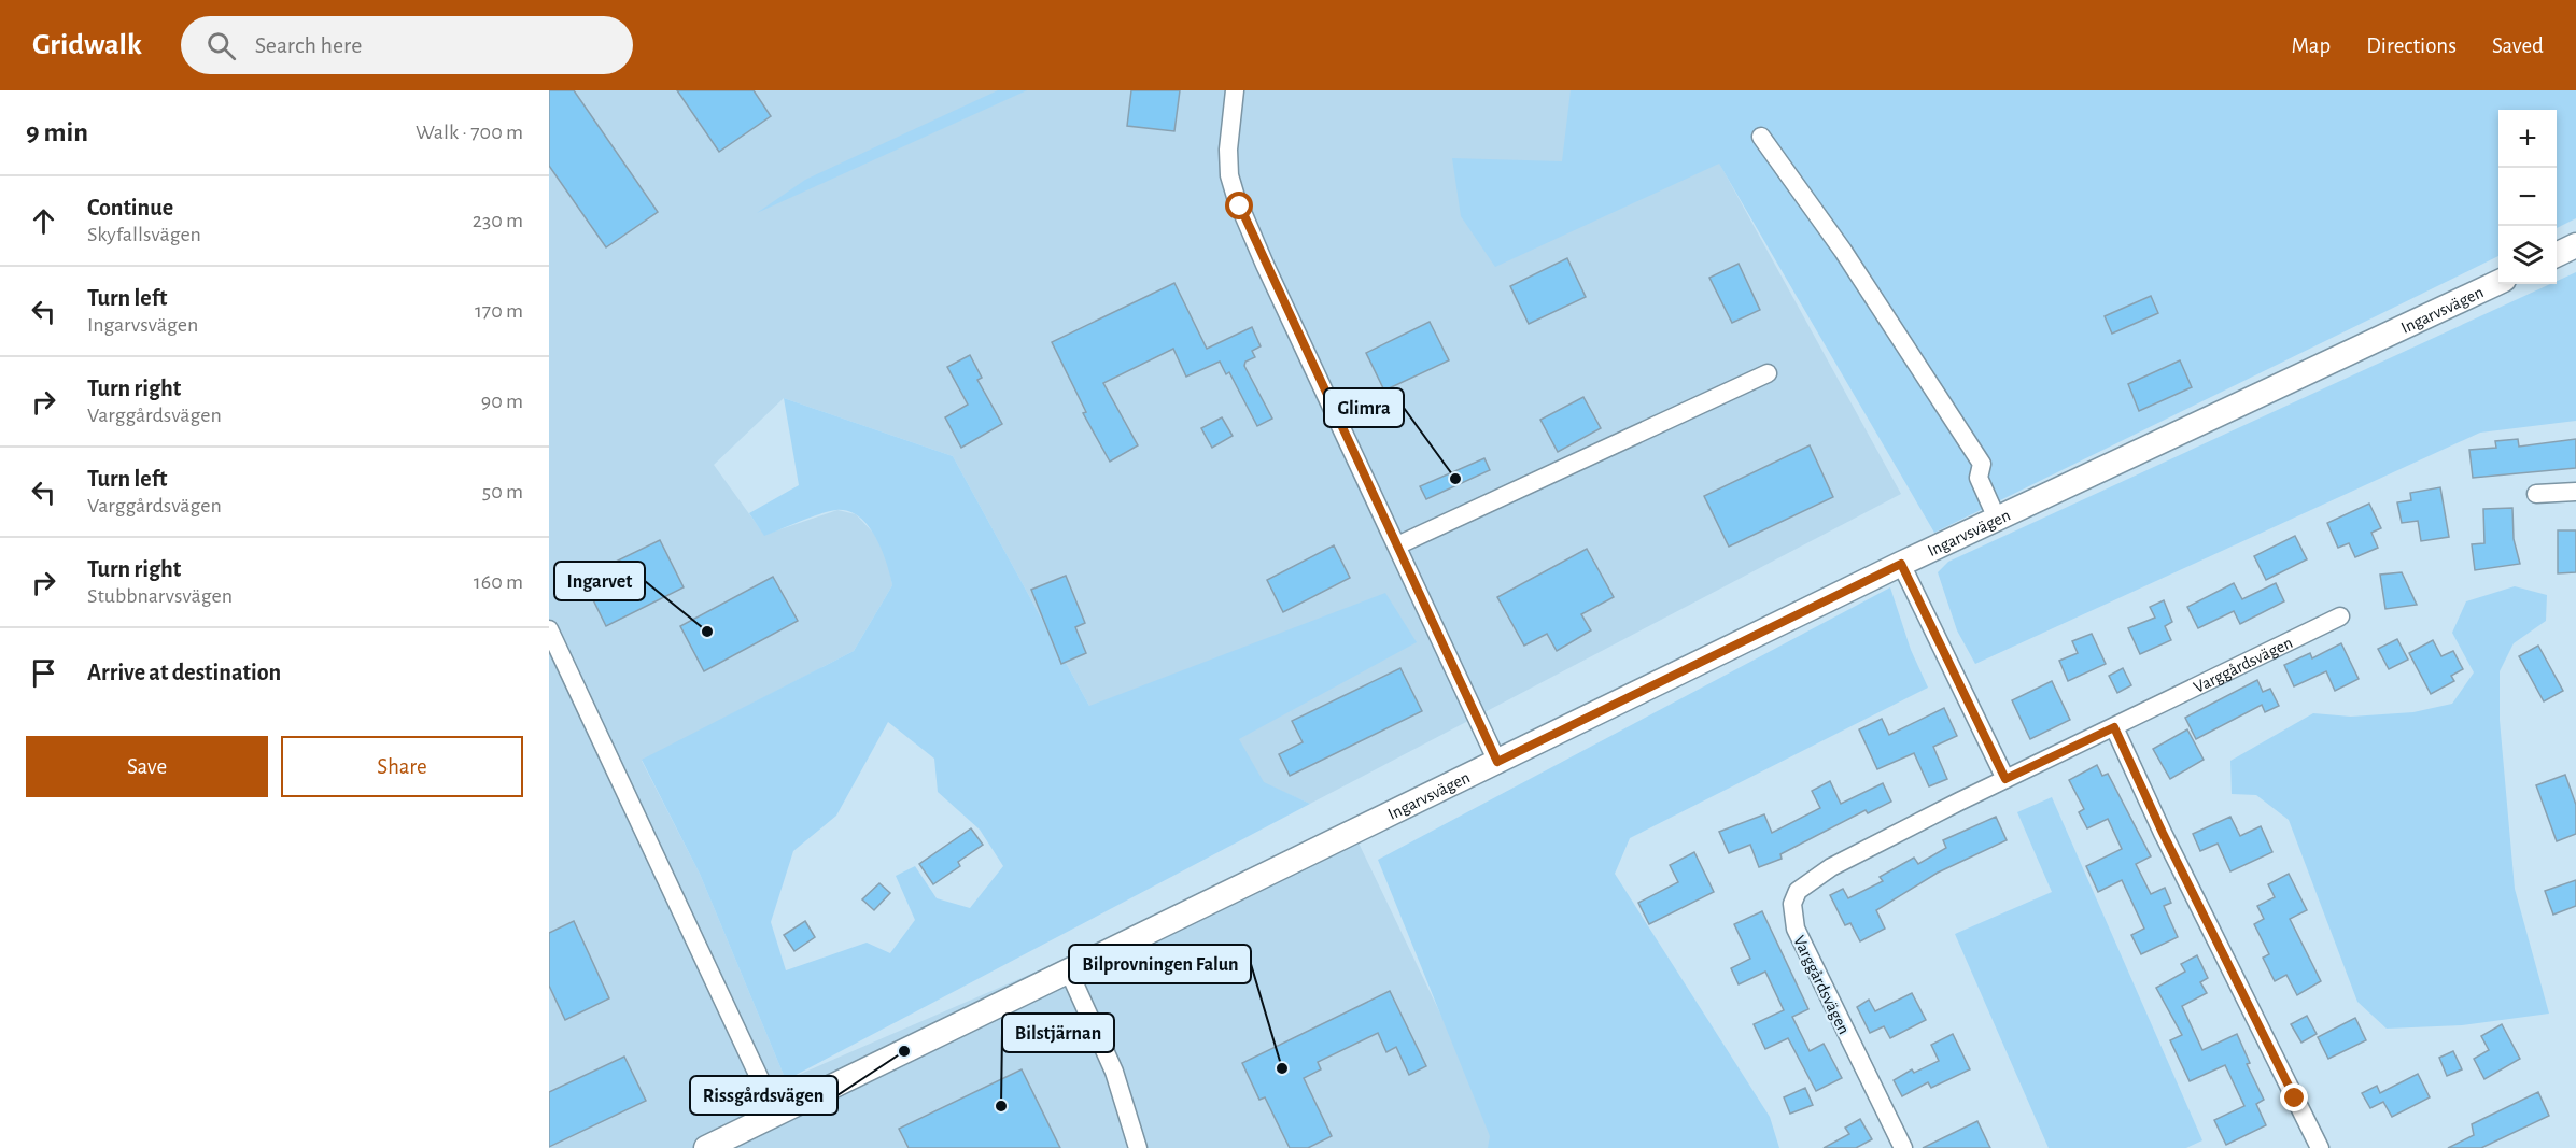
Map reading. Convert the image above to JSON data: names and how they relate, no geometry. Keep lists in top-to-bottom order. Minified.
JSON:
{"streets":{"street":["Ingarvsvägen","Varggårdsvägen"]},"places":["Glimra","Ingarvet","Rissgårdsvägen","Bilprovningen Falun","Bilstjärnan"],"page":{"header":"Gridwalk","search":"Search here","nav":["Map","Directions","Saved"],"heading":["9 min","Walk · 700 m"],"map_buttons":["+","−"],"list":[["Continue","Skyfallsvägen","230 m"],["Turn left","Ingarvsvägen","170 m"],["Turn right","Varggårdsvägen","90 m"],["Turn left","Varggårdsvägen","50 m"],["Turn right","Stubbnarvsvägen","160 m"],"Arrive at destination"],"buttons":["Save","Share"]}}
